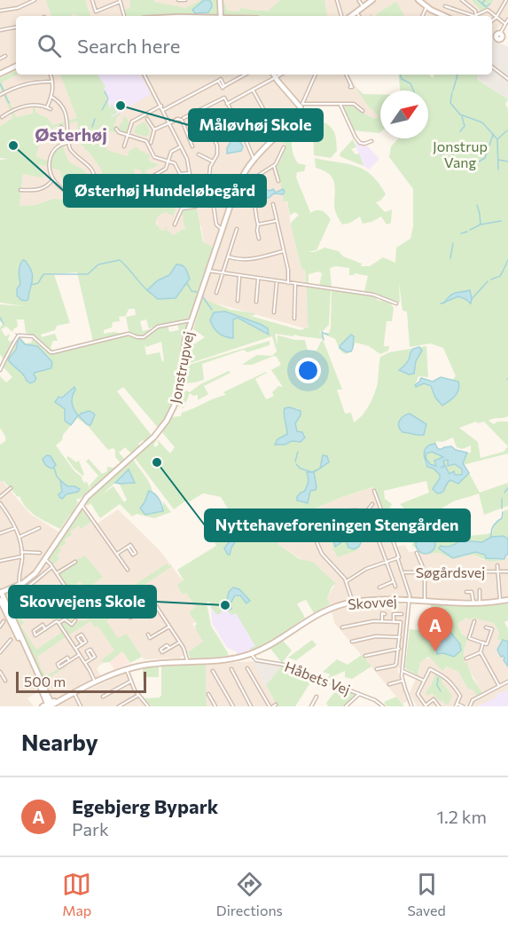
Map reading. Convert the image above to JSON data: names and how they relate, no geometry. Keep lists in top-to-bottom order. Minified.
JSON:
{"streets":{"street":["Jonstrupvej","Søgårdsvej","Skovvej","Håbets Vej"]},"crossings":[["Skovvej","Håbets Vej"]],"districts":["Østerhøj"],"parks":["Jonstrup Vang"],"places":["Måløvhøj Skole","Østerhøj Hundeløbegård","Nyttehaveforeningen Stengården","Skovvejens Skole"],"scale_bar":"500 m","north":"top right","page":{"search":"Search here","pins":"A","scale":"500 m","heading":"Nearby","list":[{"mark":"A","name":"Egebjerg Bypark","note":"Park","value":"1.2 km"}],"nav":["Map","Directions","Saved"]}}
